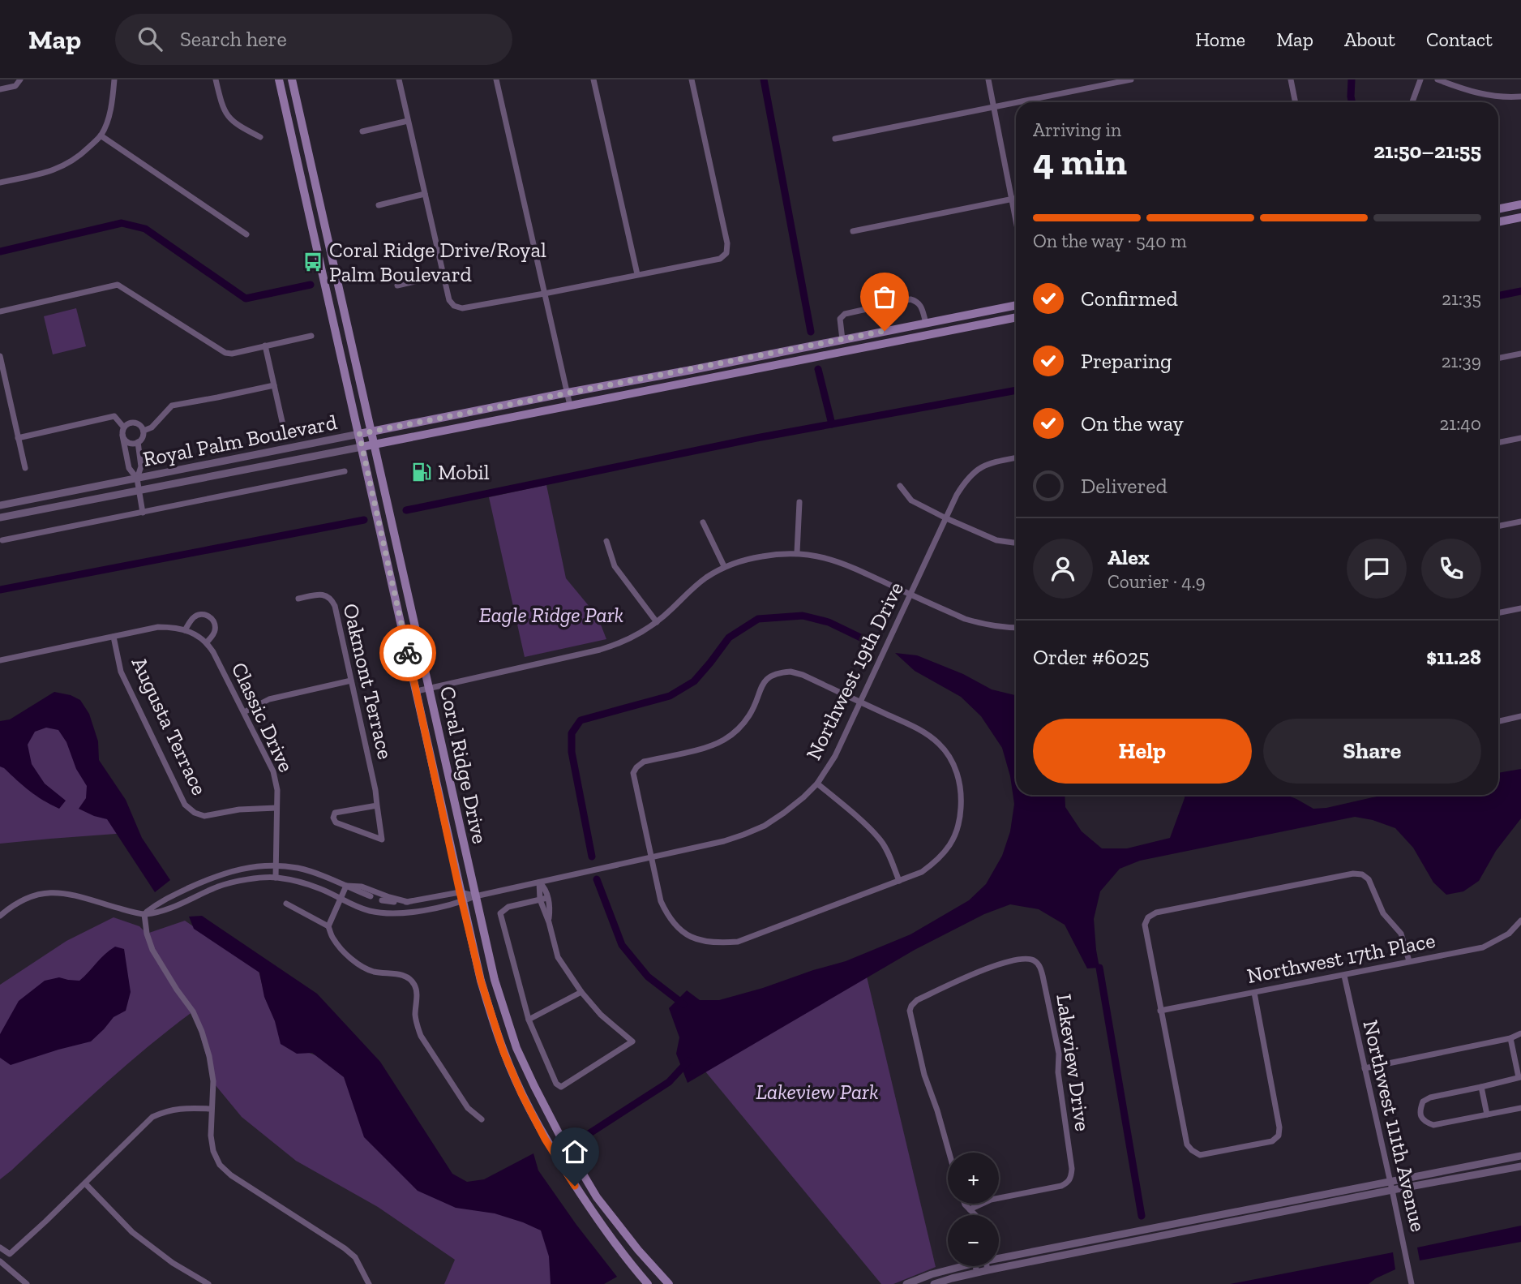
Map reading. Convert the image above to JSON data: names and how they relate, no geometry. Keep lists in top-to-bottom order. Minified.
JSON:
{"streets":{"main road":["Royal Palm Boulevard","Coral Ridge Drive"],"street":["Northwest 19th Drive","Oakmont Terrace","Classic Drive","Augusta Terrace","Northwest 17th Place","Lakeview Drive","Northwest 111th Avenue"]},"crossings":[["Royal Palm Boulevard","Coral Ridge Drive"],["Northwest 19th Drive","Classic Drive"],["Northwest 19th Drive","Coral Ridge Drive"],["Classic Drive","Augusta Terrace"],["Northwest 17th Place","Northwest 111th Avenue"]],"parks":["Eagle Ridge Park","Lakeview Park"],"places":{"bus stop":["Coral Ridge Drive/Royal Palm Boulevard"],"fuel station":["Mobil"]},"page":{"header":"Map","search":"Search here","nav":["Home","Map","About","Contact"],"heading":["4 min","Arriving in","21:50–21:55"],"panel":["Alex","Courier · 4.9","Order #6025","$11.28"],"bar":"On the way · 540 m","list":[["Confirmed","21:35"],["Preparing","21:39"],["On the way","21:40"],"Delivered"],"buttons":["Help","Share"],"map_buttons":["+","−"]}}
